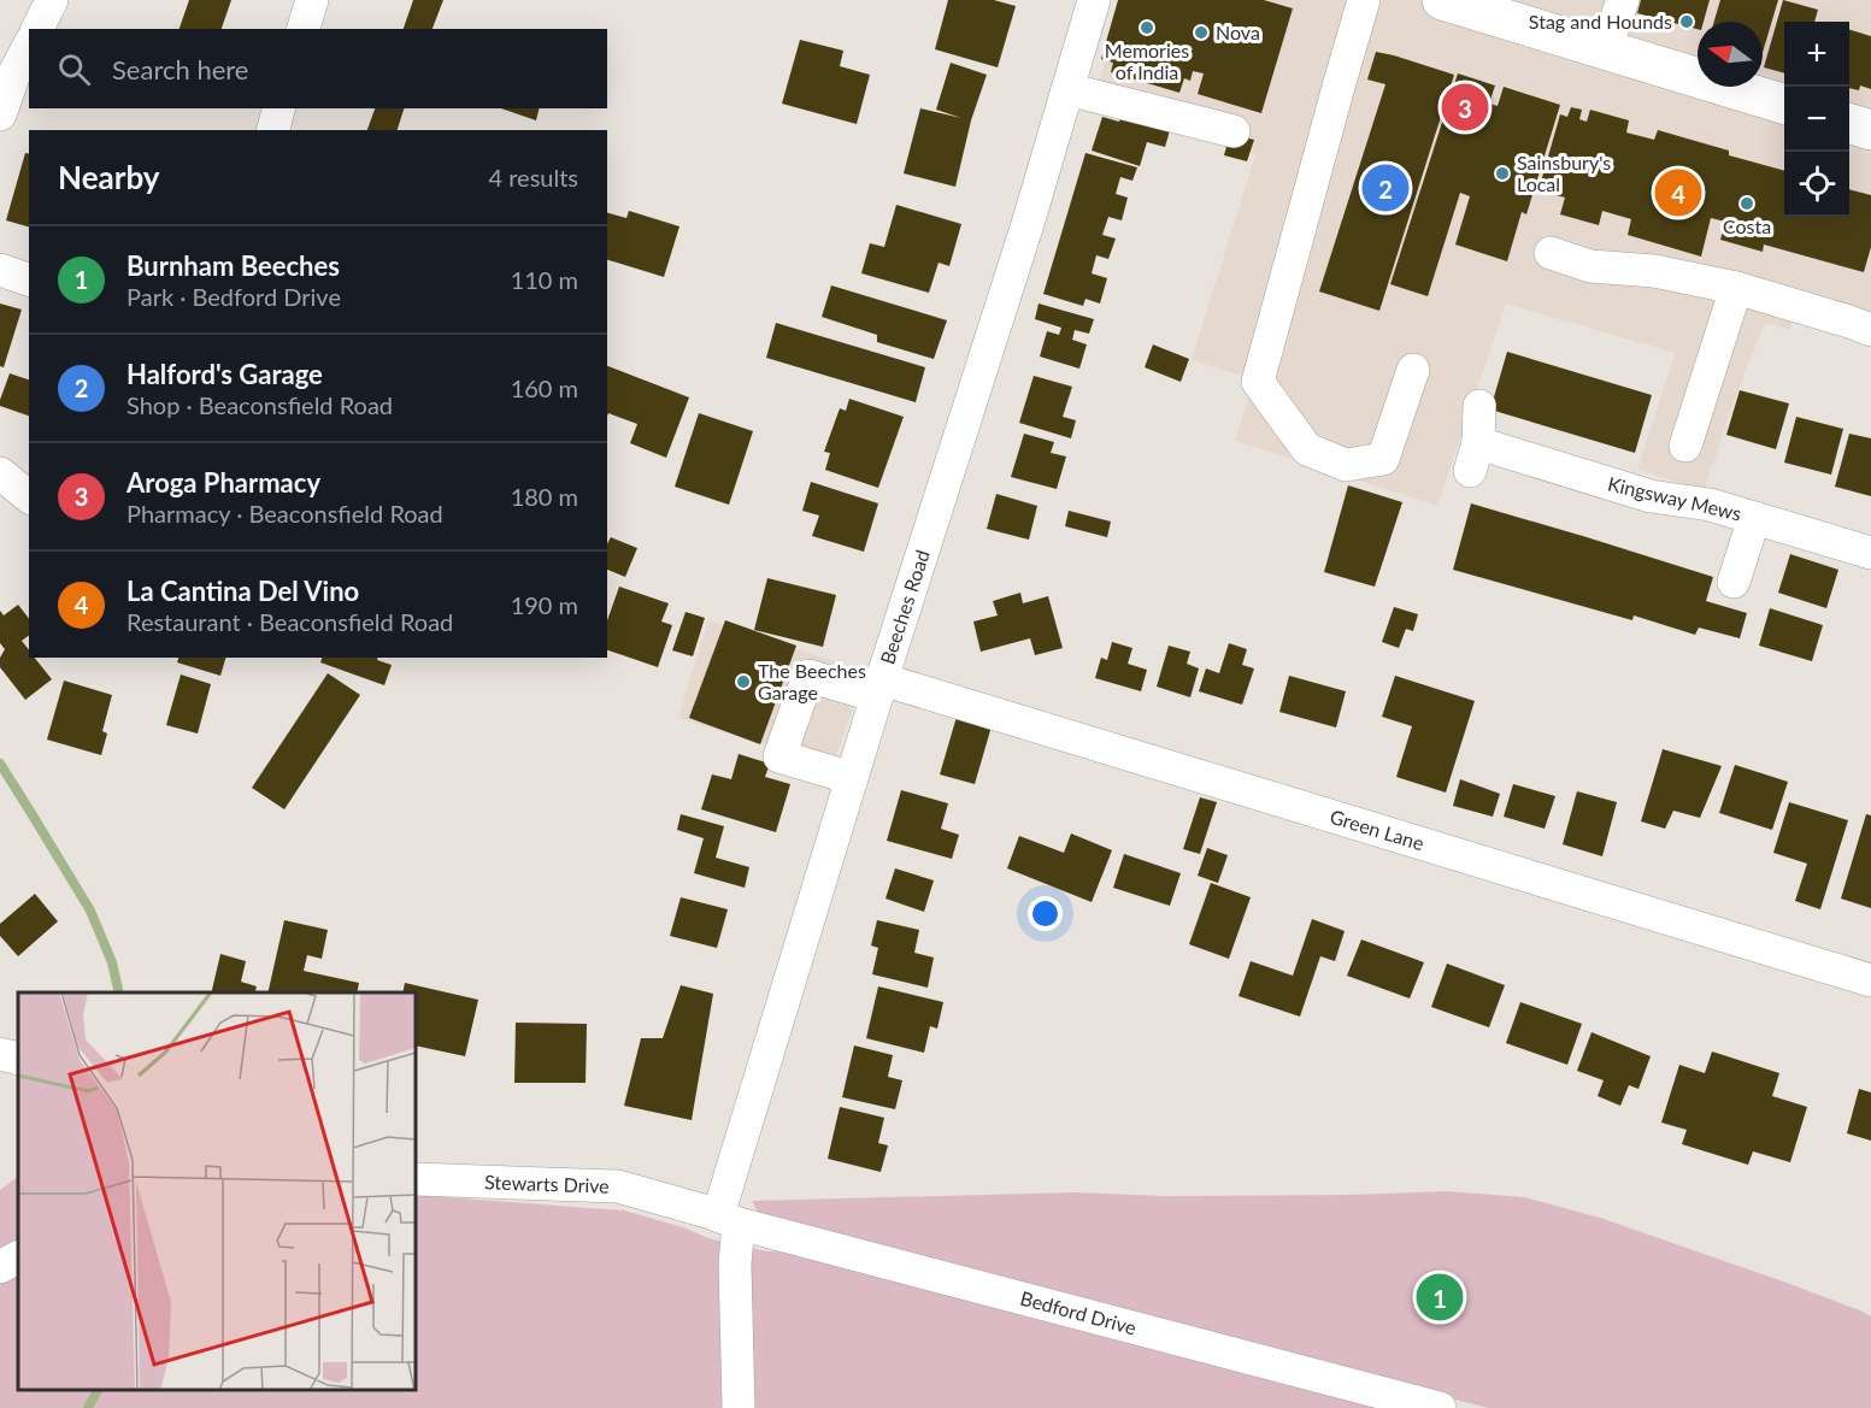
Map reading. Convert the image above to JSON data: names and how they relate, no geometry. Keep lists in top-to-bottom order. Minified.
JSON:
{"streets":{"street":["Kingsway Mews","Beeches Road","Green Lane","Stewarts Drive","Bedford Drive"]},"crossings":[["Beeches Road","Green Lane"],["Beeches Road","Stewarts Drive"],["Beeches Road","Bedford Drive"],["Stewarts Drive","Bedford Drive"]],"places":["Stag and Hounds","Memories of India","Nova","Sainsbury's Local","Costa","The Beeches Garage"],"north":"left","page":{"map_buttons":["+","−"],"search":"Search here","pins":["3","2","4","1"],"heading":["Nearby","4 results"],"list":[{"mark":"1","name":"Burnham Beeches","note":"Park · Bedford Drive","value":"110 m"},{"mark":"2","name":"Halford's Garage","note":"Shop · Beaconsfield Road","value":"160 m"},{"mark":"3","name":"Aroga Pharmacy","note":"Pharmacy · Beaconsfield Road","value":"180 m"},{"mark":"4","name":"La Cantina Del Vino","note":"Restaurant · Beaconsfield Road","value":"190 m"}]}}
